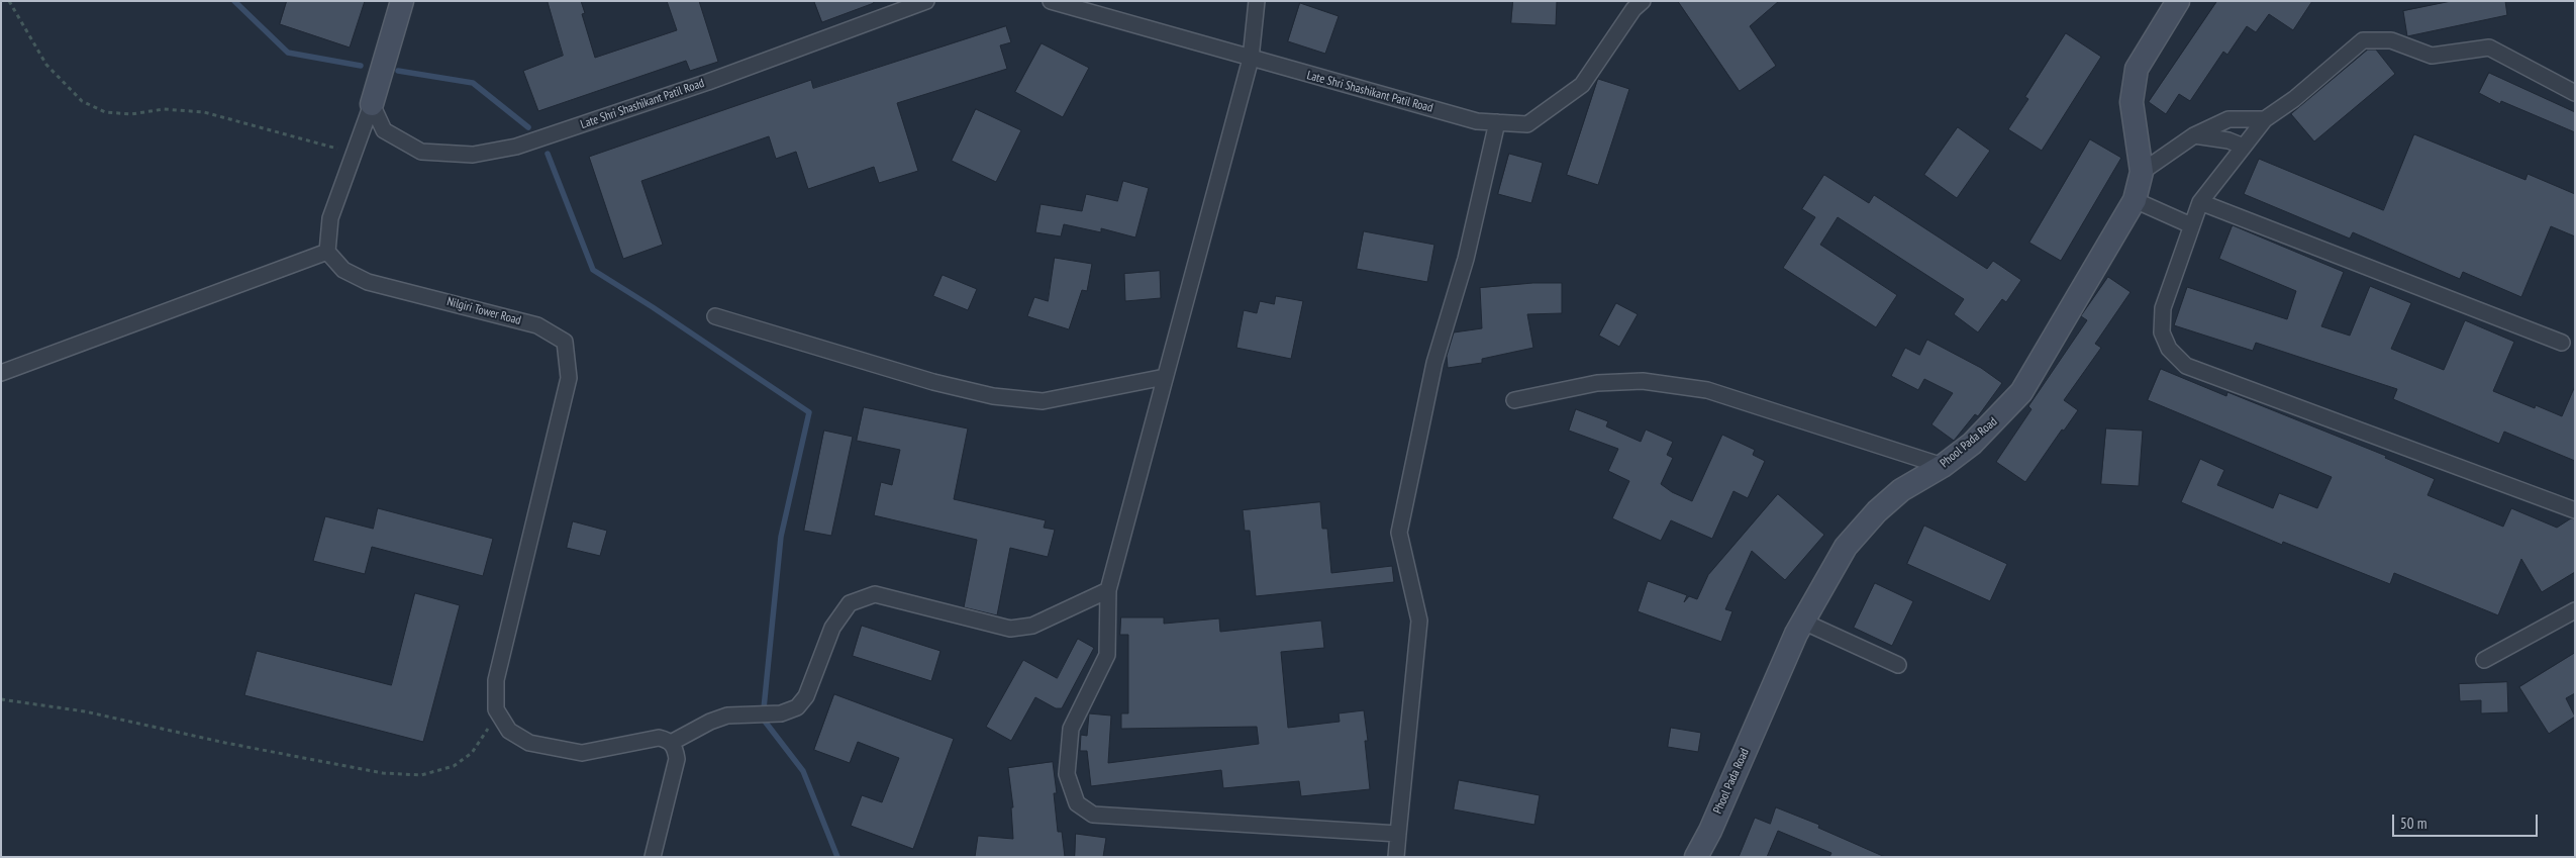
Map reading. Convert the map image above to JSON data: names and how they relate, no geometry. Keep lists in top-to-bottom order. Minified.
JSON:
{"streets":{"street":["Late Shri Shashikant Patil Road","Nilgiri Tower Road","Phool Pada Road"]},"scale_bar":"50 m"}
